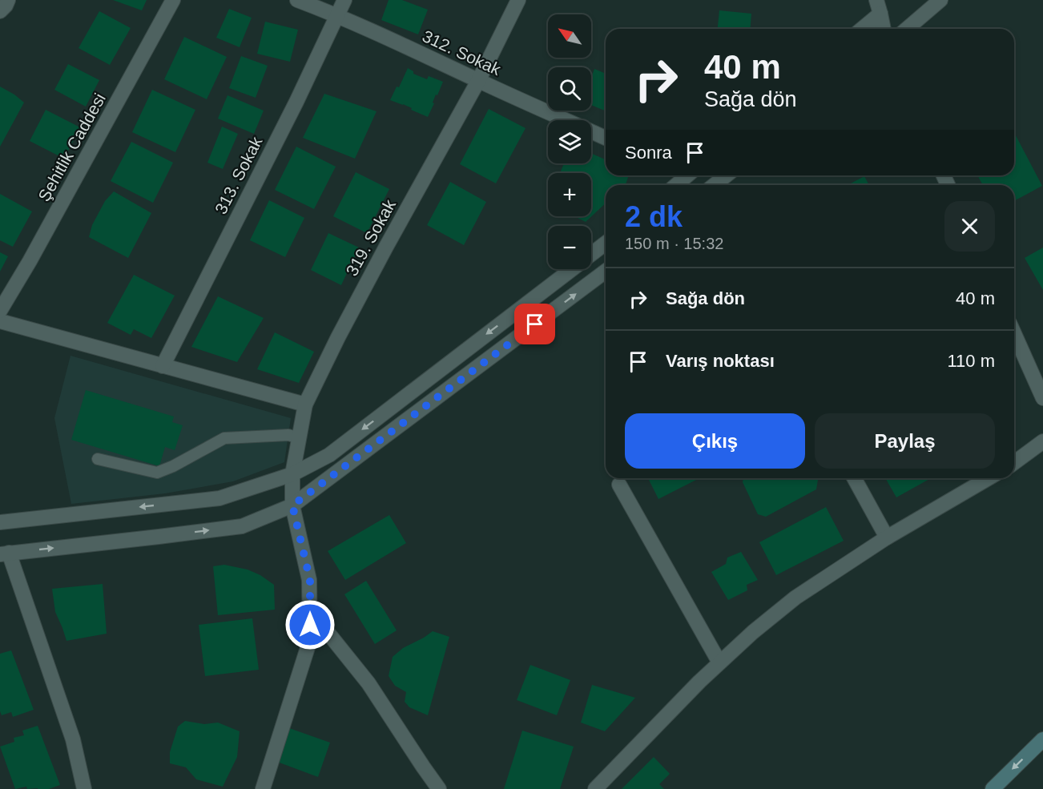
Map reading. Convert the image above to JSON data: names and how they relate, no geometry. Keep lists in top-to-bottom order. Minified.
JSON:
{"streets":{"street":["312. Sokak","Şehitlik Caddesi","313. Sokak","319. Sokak"]},"crossings":[["312. Sokak","313. Sokak"],["312. Sokak","319. Sokak"]],"north":"top left","page":{"map_buttons":["+","−"],"turn":["40 m","Sağa dön"],"then":"Sonra","heading":["2 dk","150 m · 15:32"],"list":[{"name":"Sağa dön","value":"40 m"},{"name":"Varış noktası","value":"110 m"}],"buttons":["Çıkış","Paylaş"]}}
